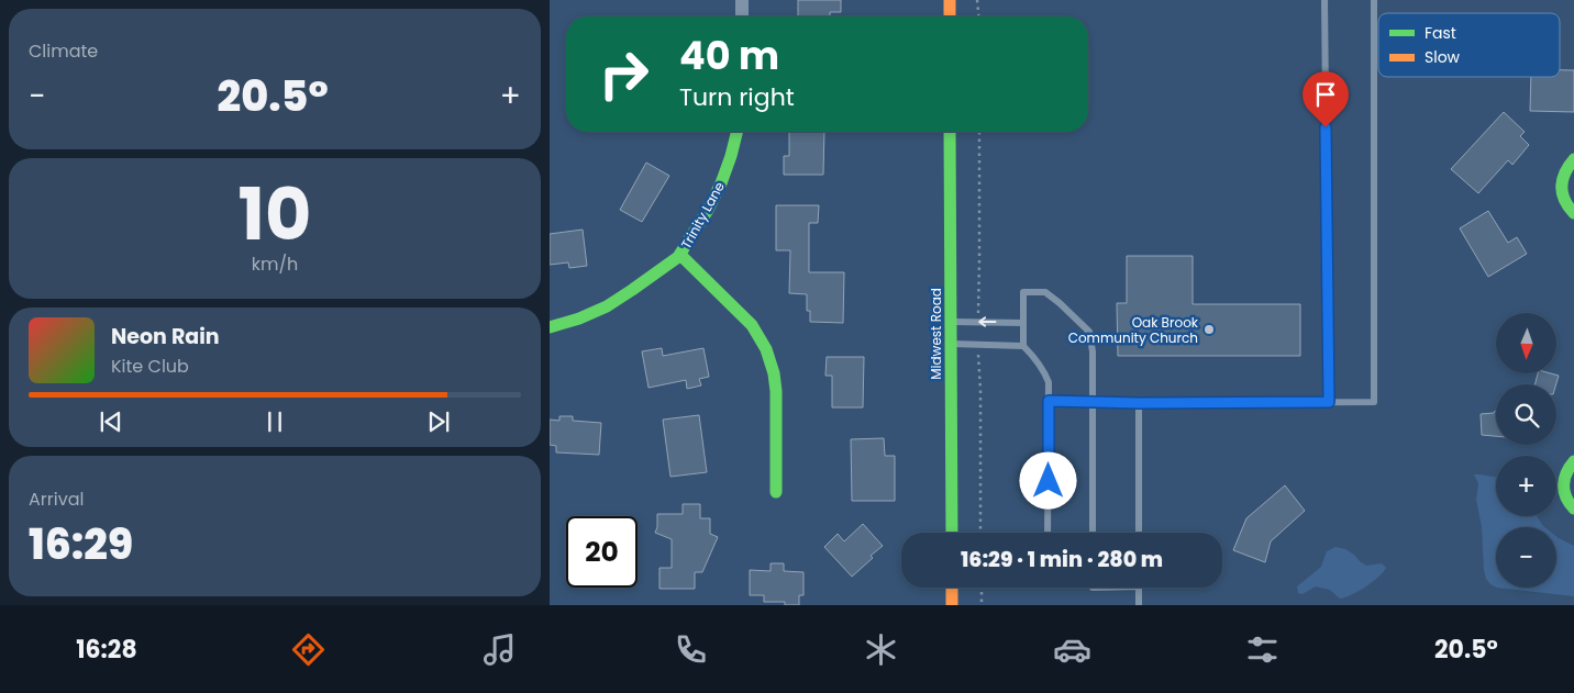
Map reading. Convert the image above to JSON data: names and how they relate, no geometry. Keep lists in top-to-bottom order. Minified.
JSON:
{"streets":{"street":["Trinity Lane","Midwest Road"]},"places":["Oak Brook Community Church"],"legend":["Fast","Slow"],"north":"bottom","page":{"tile":["Climate",["10","km/h"],["Arrival","16:29"]],"turn":["40 m","Turn right"],"heat":["−","20.5°","+"],"map_buttons":["+","−"],"song":["Neon Rain","Kite Club"],"limit":"20","trip":"16:29 · 1 min · 280 m","tabs":["16:28","20.5°"]}}
